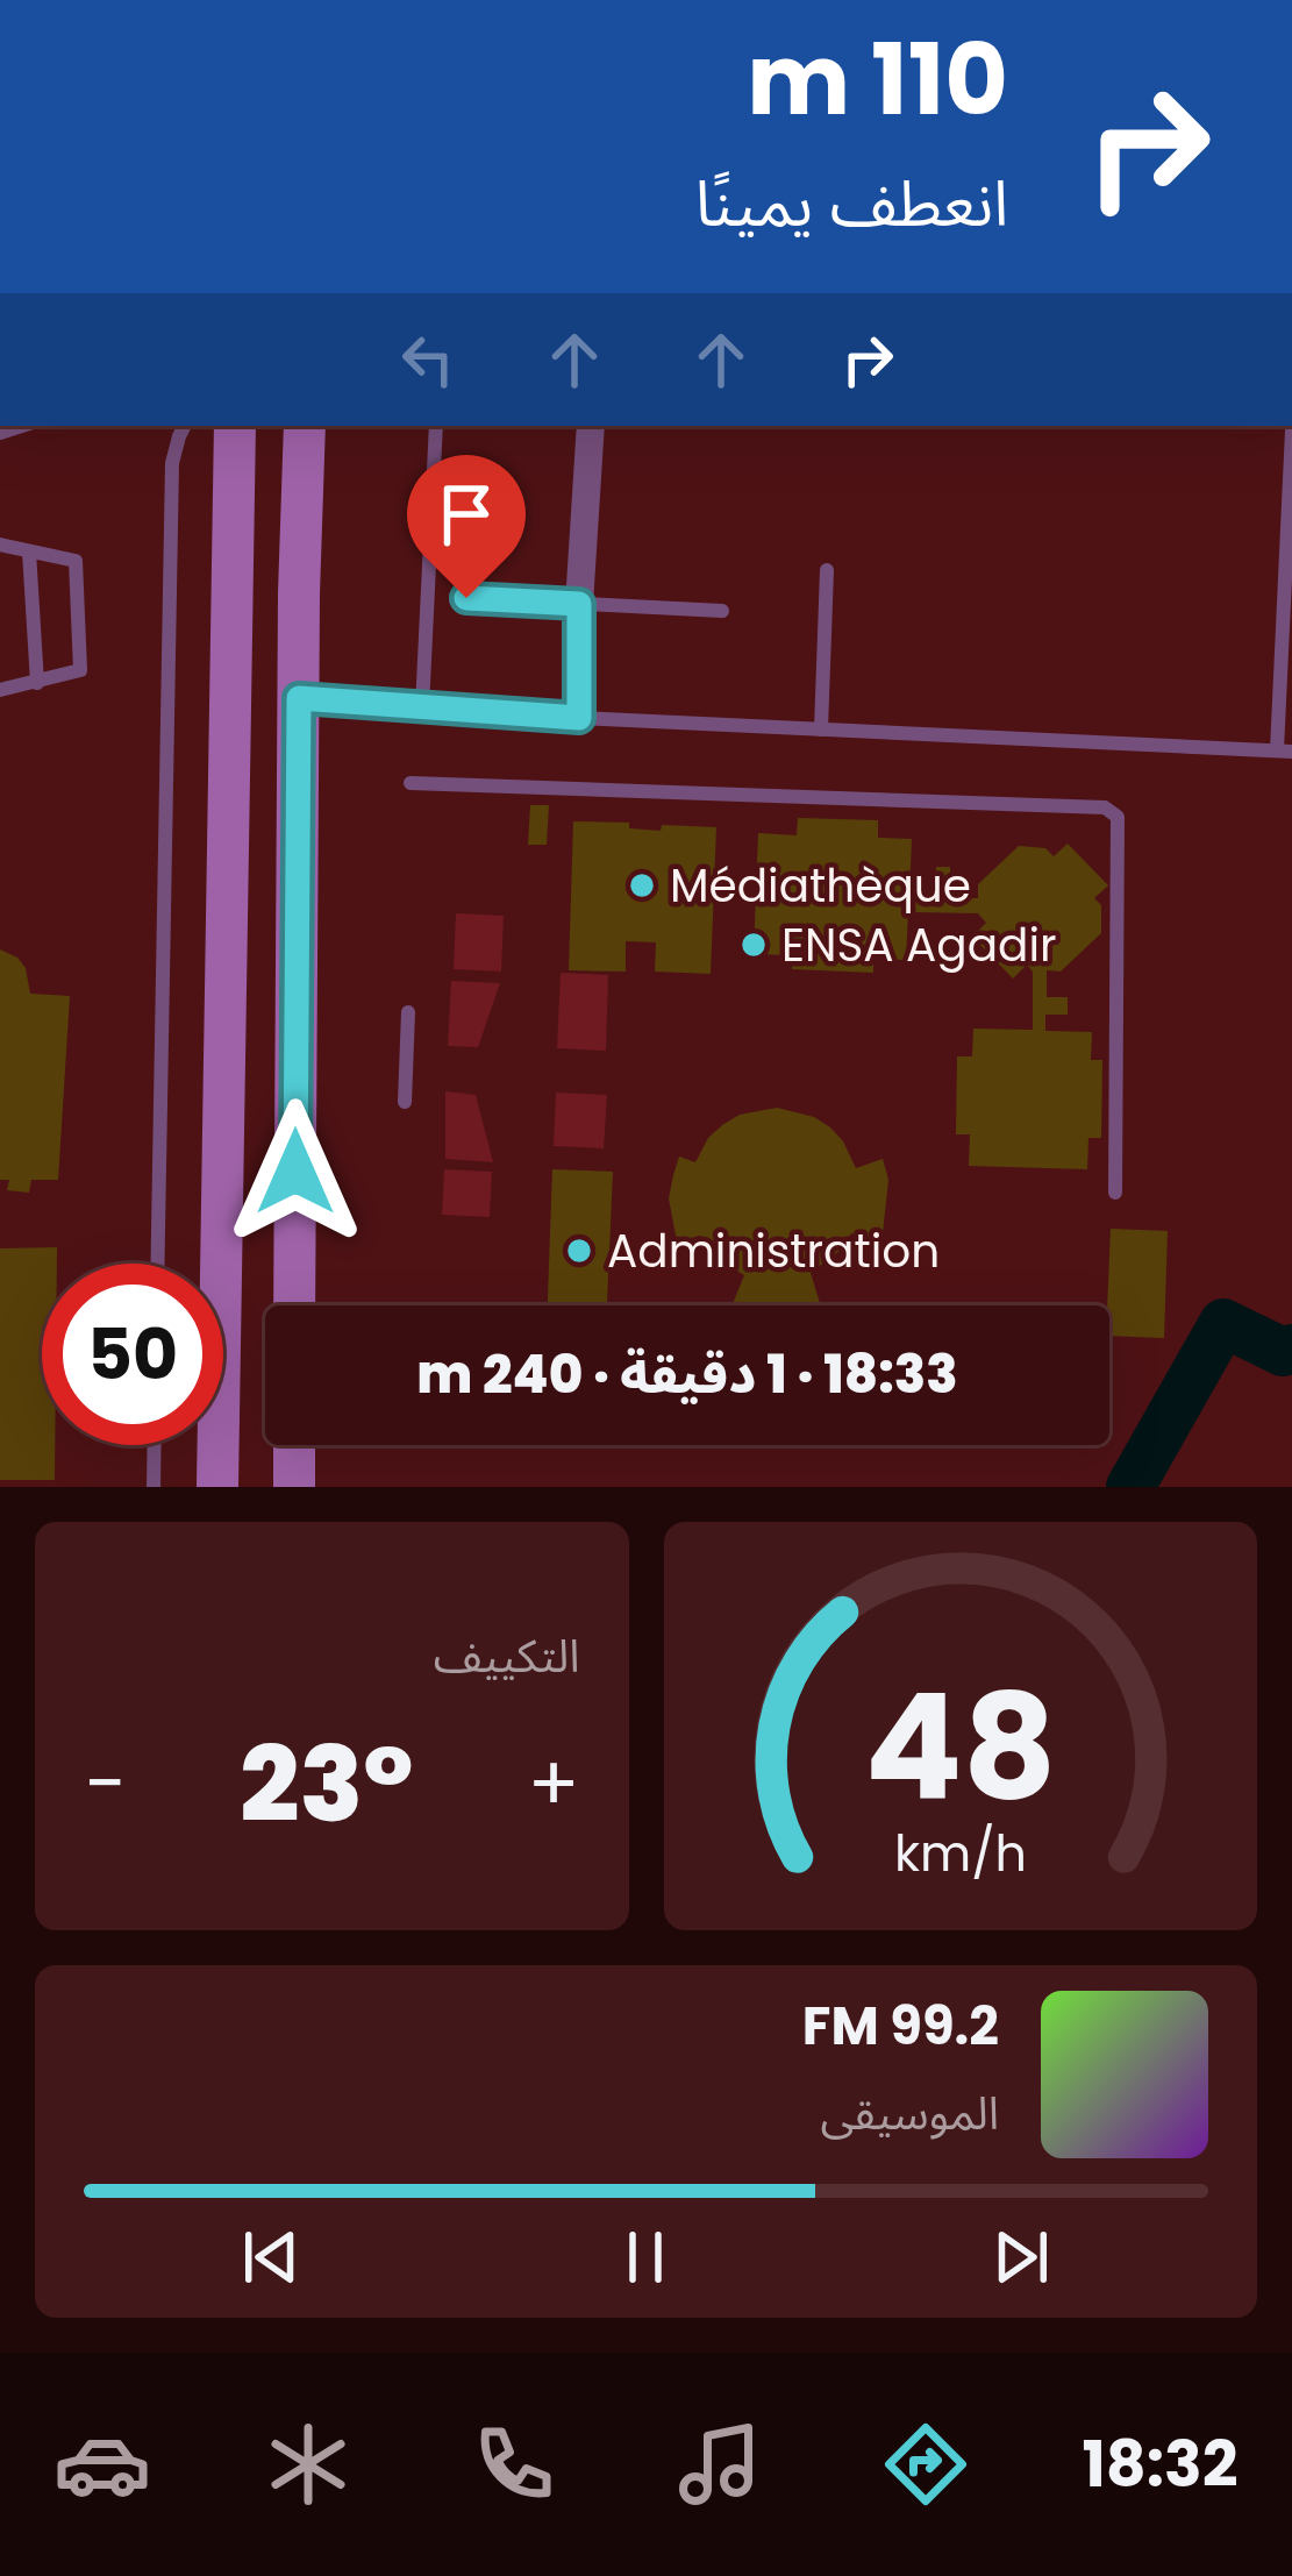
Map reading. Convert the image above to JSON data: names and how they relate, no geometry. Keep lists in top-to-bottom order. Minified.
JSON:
{"places":["Médiathèque","ENSA Agadir","Administration"],"page":{"turn":["110 m","انعطف يمينًا"],"limit":"50","trip":"18:33 · 1 دقيقة · 240 m","tile":"التكييف","heat":["−","23°","+"],"song":["99.2 FM","الموسيقى"],"tabs":"18:32","gauge":["48","km/h"]}}
